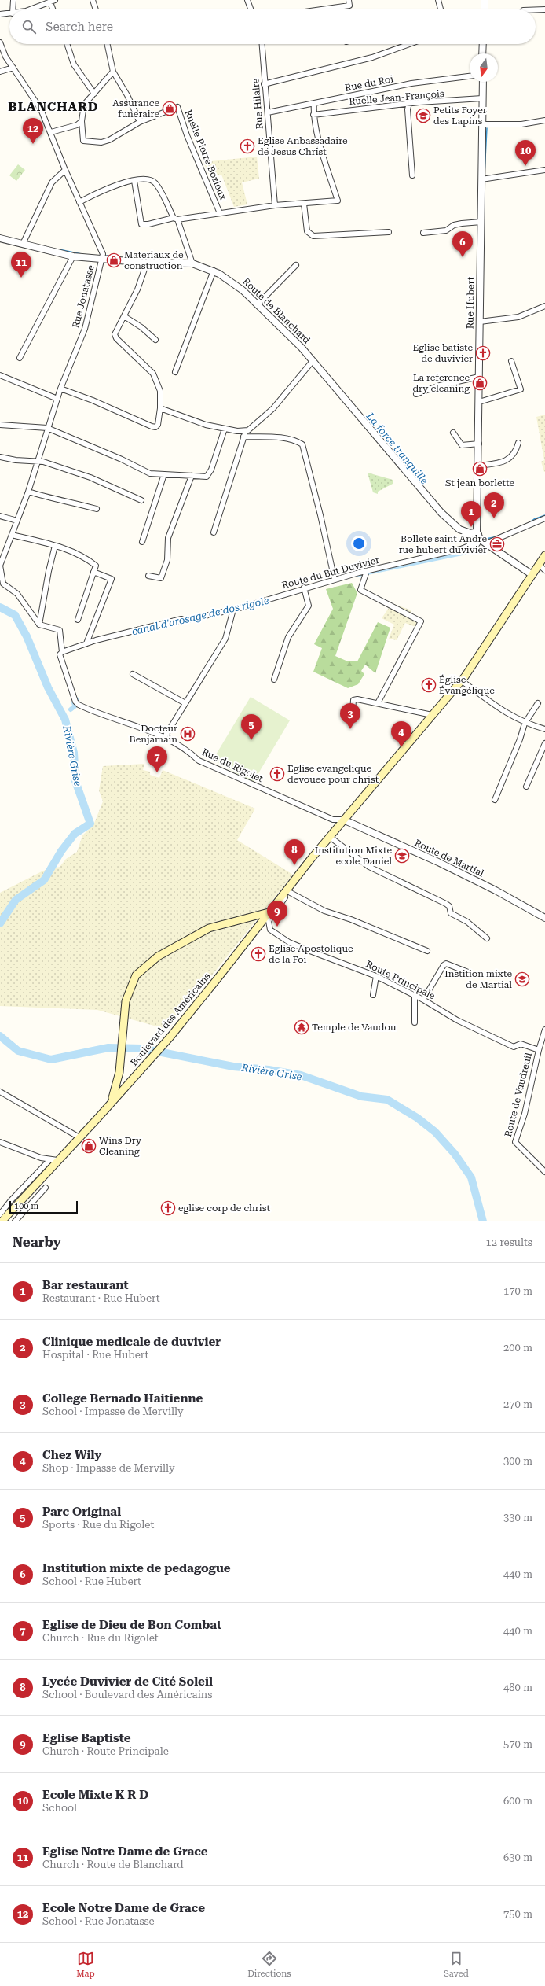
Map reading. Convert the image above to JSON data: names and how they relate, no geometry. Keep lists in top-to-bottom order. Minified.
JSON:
{"streets":{"main road":["Boulevard des Américains"],"street":["Rue du Roi","Ruelle Jean-François","Rue Hilaire","Ruelle Pierre Bozieux","Rue Jonatasse","Rue Hubert","Route de Blanchard","Route du But Duvivier","Rue du Rigolet","Route de Martial","Route Principale","Route de Vaudreuil"]},"crossings":[["Rue du Roi","Rue Hilaire"],["Ruelle Jean-François","Rue Hubert"],["Rue Jonatasse","Route de Blanchard"],["Rue Hubert","Route de Blanchard"],["Rue Hubert","Route du But Duvivier"],["Route de Blanchard","Route du But Duvivier"],["Route de Blanchard","Boulevard des Américains"],["Route du But Duvivier","Rue du Rigolet"],["Rue du Rigolet","Route de Martial"],["Rue du Rigolet","Boulevard des Américains"],["Route de Martial","Boulevard des Américains"],["Route Principale","Boulevard des Américains"],["Route Principale","Route de Vaudreuil"]],"districts":["BLANCHARD"],"water":["La force tranquille","canal d'arosage de dos rigole","Rivière Grise"],"places":{"shop":["Assurance funeraire","Materiaux de construction","La reference dry cleaning","St jean borlette","Wins Dry Cleaning"],"school or university":["Petits Foyer des Lapins","Institution Mixte ecole Daniel","Instition mixte de Martial"],"church":["Eglise Anbassadaire de Jesus Christ","Eglise batiste de duvivier","Église Évangélique","Eglise evangelique devouee pour christ","Eglise Apostolique de la Foi","eglise corp de christ"],"office":["Bollete saint Andre rue hubert duvivier"],"hospital":["Docteur Benjamain"],"temple":["Temple de Vaudou"]},"scale_bar":"100 m","north":"bottom","page":{"search":"Search here","pins":["12","10","6","11","2","1","3","5","4","7","8","9"],"scale":"100 m","heading":["Nearby","12 results"],"list":[{"mark":"1","name":"Bar restaurant","note":"Restaurant · Rue Hubert","value":"170 m"},{"mark":"2","name":"Clinique medicale de duvivier","note":"Hospital · Rue Hubert","value":"200 m"},{"mark":"3","name":"College Bernado Haitienne","note":"School · Impasse de Mervilly","value":"270 m"},{"mark":"4","name":"Chez Wily","note":"Shop · Impasse de Mervilly","value":"300 m"},{"mark":"5","name":"Parc Original","note":"Sports · Rue du Rigolet","value":"330 m"},{"mark":"6","name":"Institution mixte de pedagogue","note":"School · Rue Hubert","value":"440 m"},{"mark":"7","name":"Eglise de Dieu de Bon Combat","note":"Church · Rue du Rigolet","value":"440 m"},{"mark":"8","name":"Lycée Duvivier de Cité Soleil","note":"School · Boulevard des Américains","value":"480 m"},{"mark":"9","name":"Eglise Baptiste","note":"Church · Route Principale","value":"570 m"},{"mark":"10","name":"Ecole Mixte K R D","note":"School","value":"600 m"},{"mark":"11","name":"Eglise Notre Dame de Grace","note":"Church · Route de Blanchard","value":"630 m"},{"mark":"12","name":"Ecole Notre Dame de Grace","note":"School · Rue Jonatasse","value":"750 m"}],"nav":["Map","Directions","Saved"]}}
